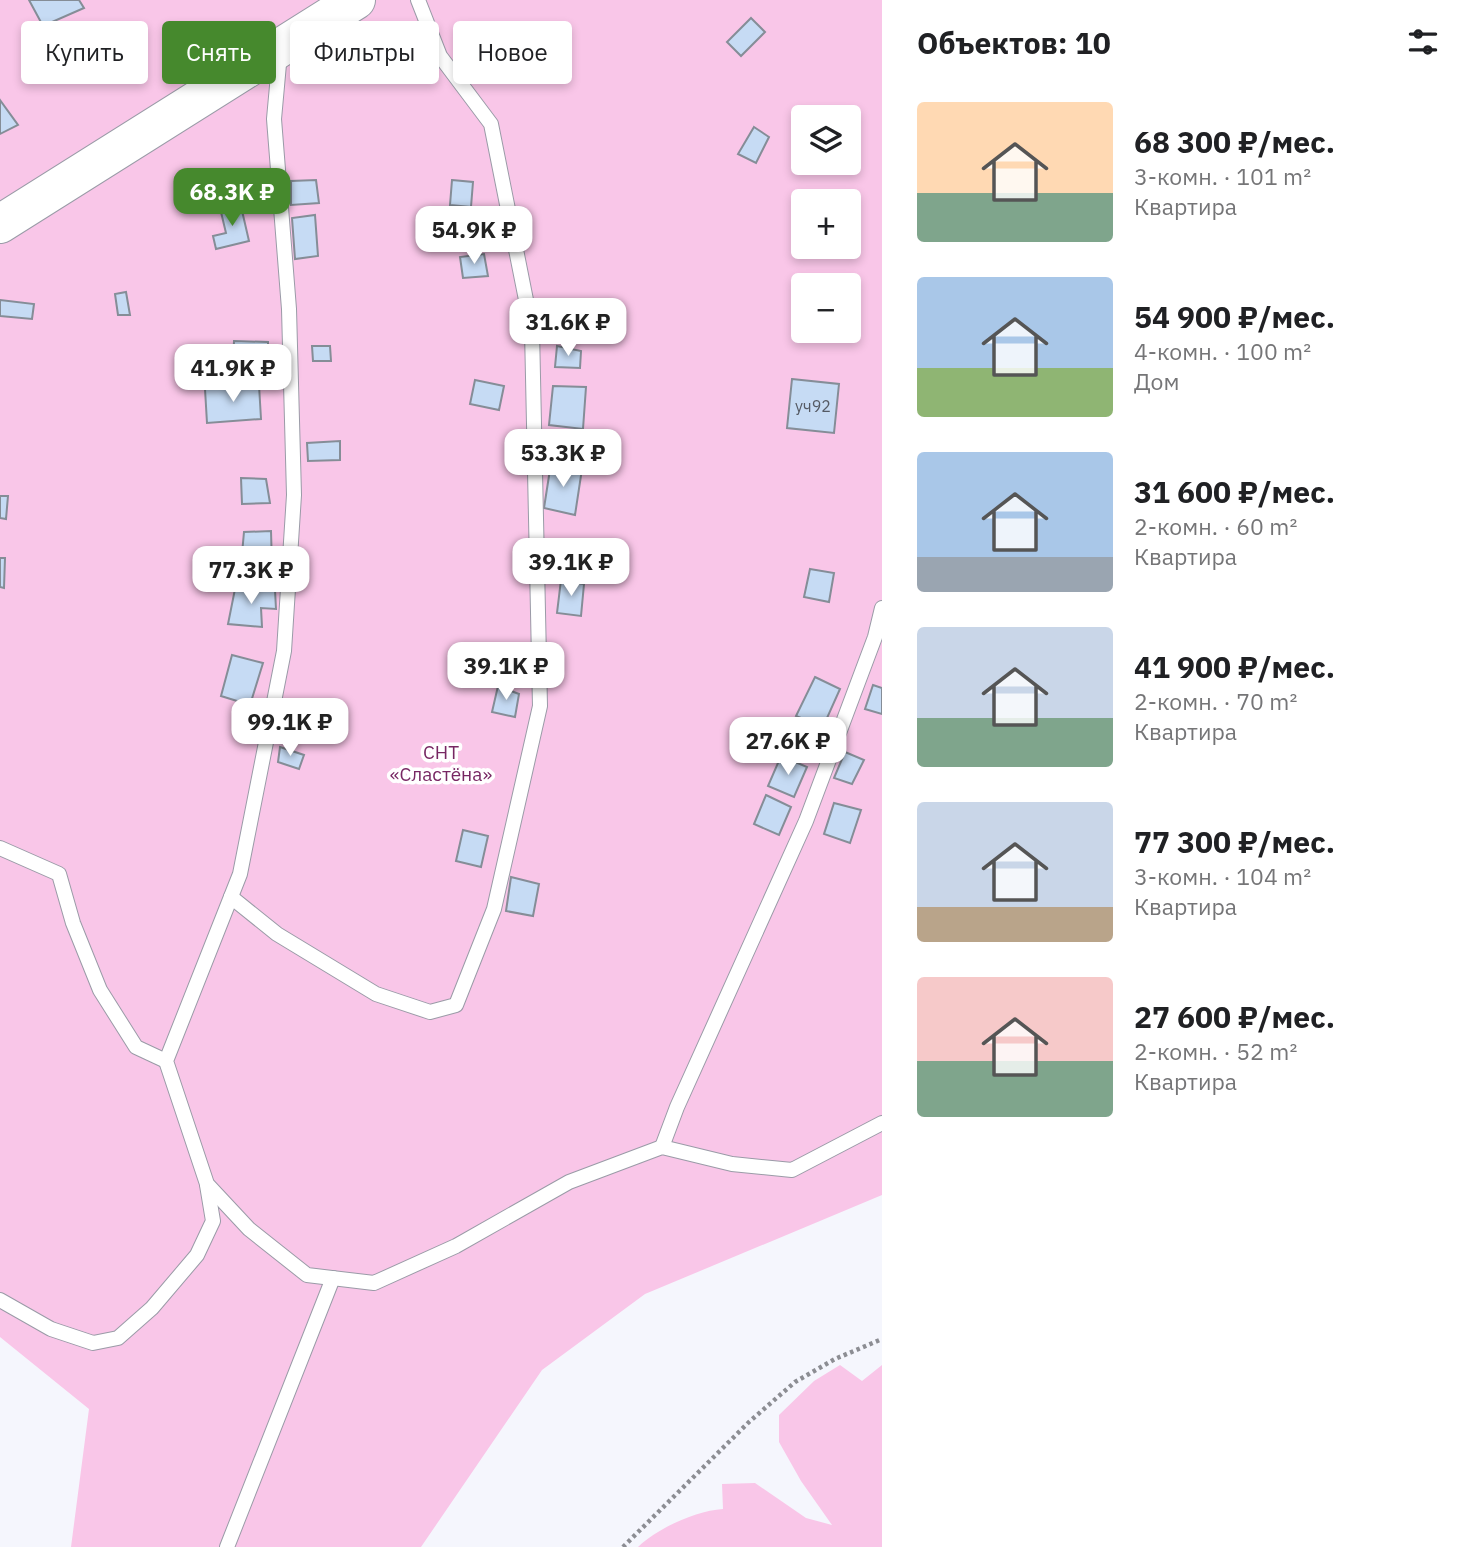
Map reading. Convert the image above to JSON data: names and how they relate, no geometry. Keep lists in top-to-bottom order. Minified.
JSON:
{"parks":["СНТ «Сластёна»"],"house_numbers":["уч92"],"page":{"heading":"Объектов: 10","chip":["Купить","Снять","Фильтры","Новое"],"list":[{"name":"68 300 ₽/мес.","note":"3-комн. · 101 m² · Квартира"},{"name":"54 900 ₽/мес.","note":"4-комн. · 100 m² · Дом"},{"name":"31 600 ₽/мес.","note":"2-комн. · 60 m² · Квартира"},{"name":"41 900 ₽/мес.","note":"2-комн. · 70 m² · Квартира"},{"name":"77 300 ₽/мес.","note":"3-комн. · 104 m² · Квартира"},{"name":"27 600 ₽/мес.","note":"2-комн. · 52 m² · Квартира"}],"map_buttons":["+","−"],"price":["68.3K ₽","54.9K ₽","31.6K ₽","41.9K ₽","53.3K ₽","39.1K ₽","77.3K ₽","39.1K ₽","99.1K ₽","27.6K ₽"]}}
